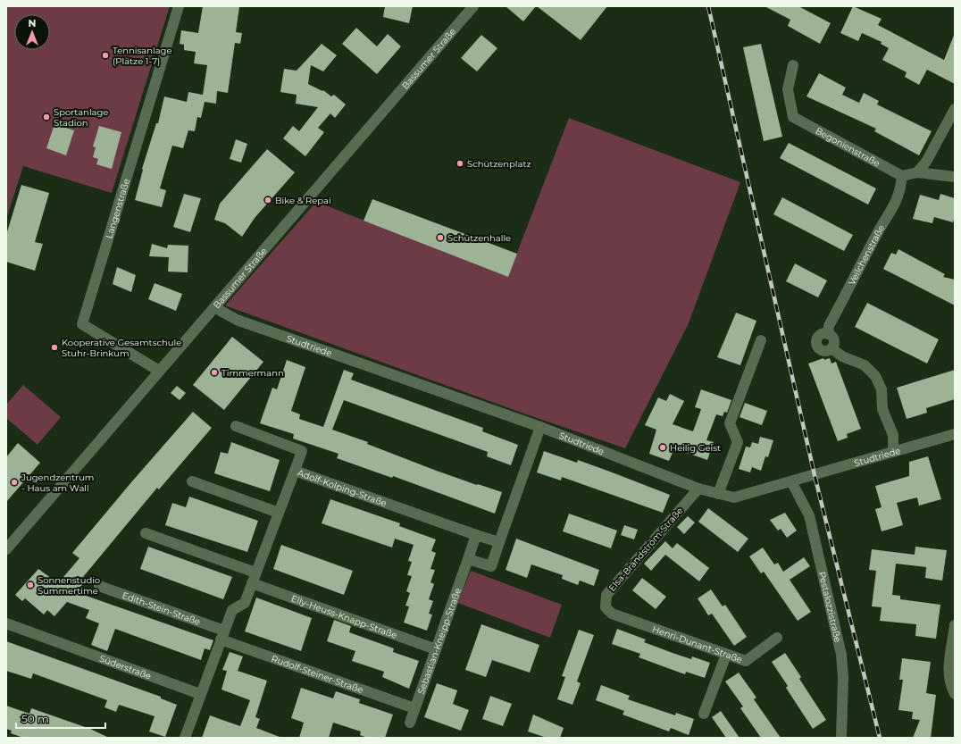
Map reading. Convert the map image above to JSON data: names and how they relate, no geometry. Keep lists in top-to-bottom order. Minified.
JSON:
{"streets":{"street":["Bassumer Straße","Begonienstraße","Langenstraße","Veilchenstraße","Studtriede","Adolf-Kolping-Straße","Elsa-Brändström-Straße","Pestalozzistraße","Edith-Stein-Straße","Elly-Heuss-Knapp-Straße","Sebastian-Kneipp-Straße","Henri-Dunant-Straße","Süderstraße","Rudolf-Steiner-Straße"]},"crossings":[["Bassumer Straße","Langenstraße"],["Bassumer Straße","Studtriede"],["Begonienstraße","Veilchenstraße"],["Studtriede","Elsa-Brändström-Straße"],["Studtriede","Pestalozzistraße"],["Adolf-Kolping-Straße","Sebastian-Kneipp-Straße"],["Elsa-Brändström-Straße","Henri-Dunant-Straße"],["Edith-Stein-Straße","Rudolf-Steiner-Straße"],["Elly-Heuss-Knapp-Straße","Sebastian-Kneipp-Straße"],["Sebastian-Kneipp-Straße","Rudolf-Steiner-Straße"]],"places":["Tennisanlage (Plätze 1-7)","Sportanlage Stadion","Schützenplatz","Bike & Repai","Schützenhalle","Kooperative Gesamtschule Stuhr-Brinkum","Timmermann","Heilig Geist","Jugendzentrum - Haus am Wall","Sonnenstudio Summertime"],"scale_bar":"50 m","north":"top"}
